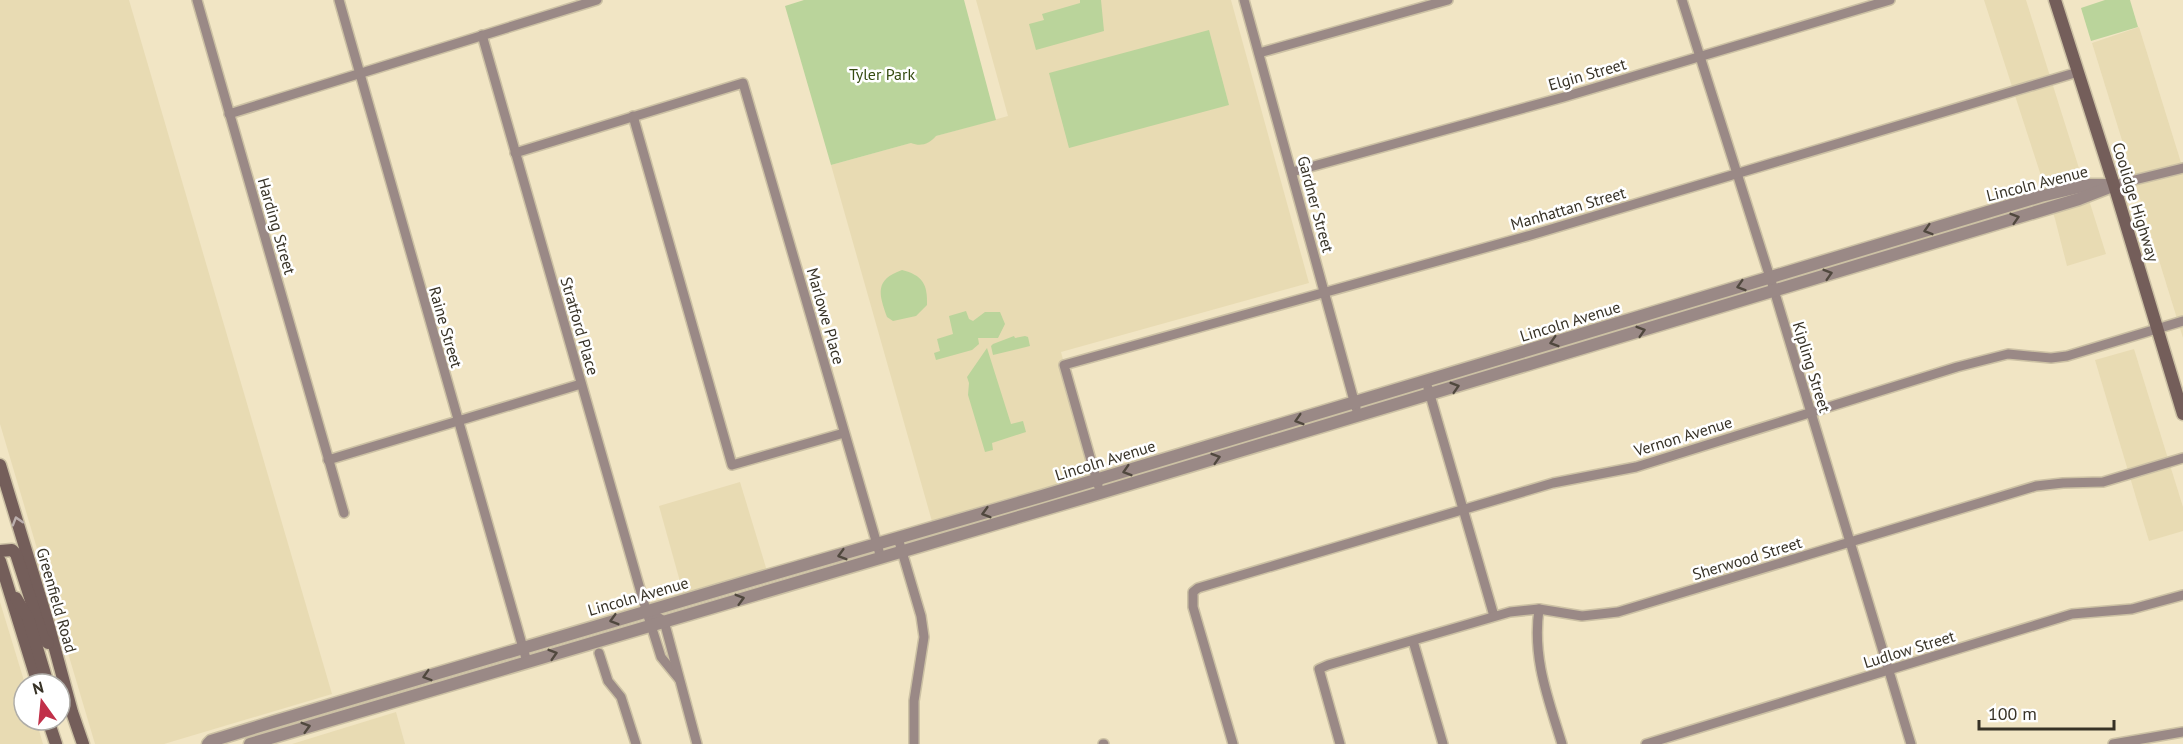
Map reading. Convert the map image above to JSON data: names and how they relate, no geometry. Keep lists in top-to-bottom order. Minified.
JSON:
{"streets":{"main road":["Coolidge Highway","Greenfield Road"],"street":["Elgin Street","Lincoln Avenue","Gardner Street","Manhattan Street","Harding Street","Marlowe Place","Stratford Place","Raine Street","Kipling Street","Vernon Avenue","Sherwood Street","Ludlow Street"]},"crossings":[["Elgin Street","Gardner Street"],["Elgin Street","Kipling Street"],["Lincoln Avenue","Coolidge Highway"],["Lincoln Avenue","Gardner Street"],["Lincoln Avenue","Manhattan Street"],["Lincoln Avenue","Marlowe Place"],["Lincoln Avenue","Stratford Place"],["Lincoln Avenue","Raine Street"],["Lincoln Avenue","Kipling Street"],["Coolidge Highway","Manhattan Street"],["Coolidge Highway","Vernon Avenue"],["Gardner Street","Manhattan Street"],["Manhattan Street","Kipling Street"],["Kipling Street","Vernon Avenue"],["Kipling Street","Sherwood Street"],["Kipling Street","Ludlow Street"]],"parks":["Tyler Park"],"scale_bar":"100 m","north":"top"}
